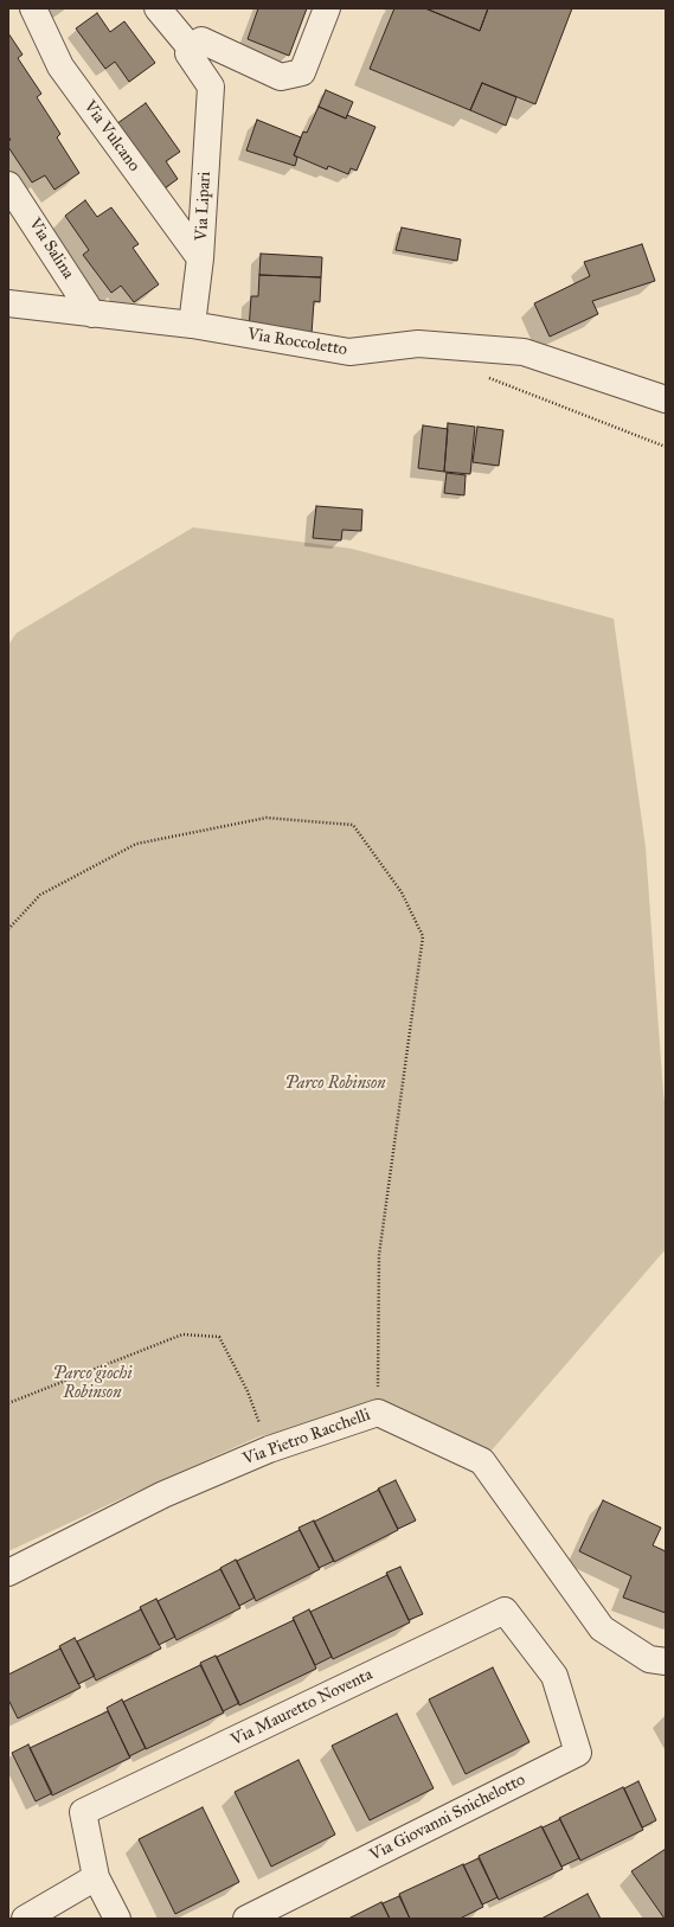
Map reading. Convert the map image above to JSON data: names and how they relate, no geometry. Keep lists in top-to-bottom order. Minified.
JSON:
{"streets":{"street":["Via Vulcano","Via Lipari","Via Salina","Via Roccoletto","Via Pietro Racchelli","Via Mauretto Noventa","Via Giovanni Snichelotto"]},"crossings":[["Via Vulcano","Via Lipari"],["Via Lipari","Via Roccoletto"],["Via Salina","Via Roccoletto"],["Via Mauretto Noventa","Via Giovanni Snichelotto"]],"parks":["Parco Robinson","Parco giochi Robinson"]}
